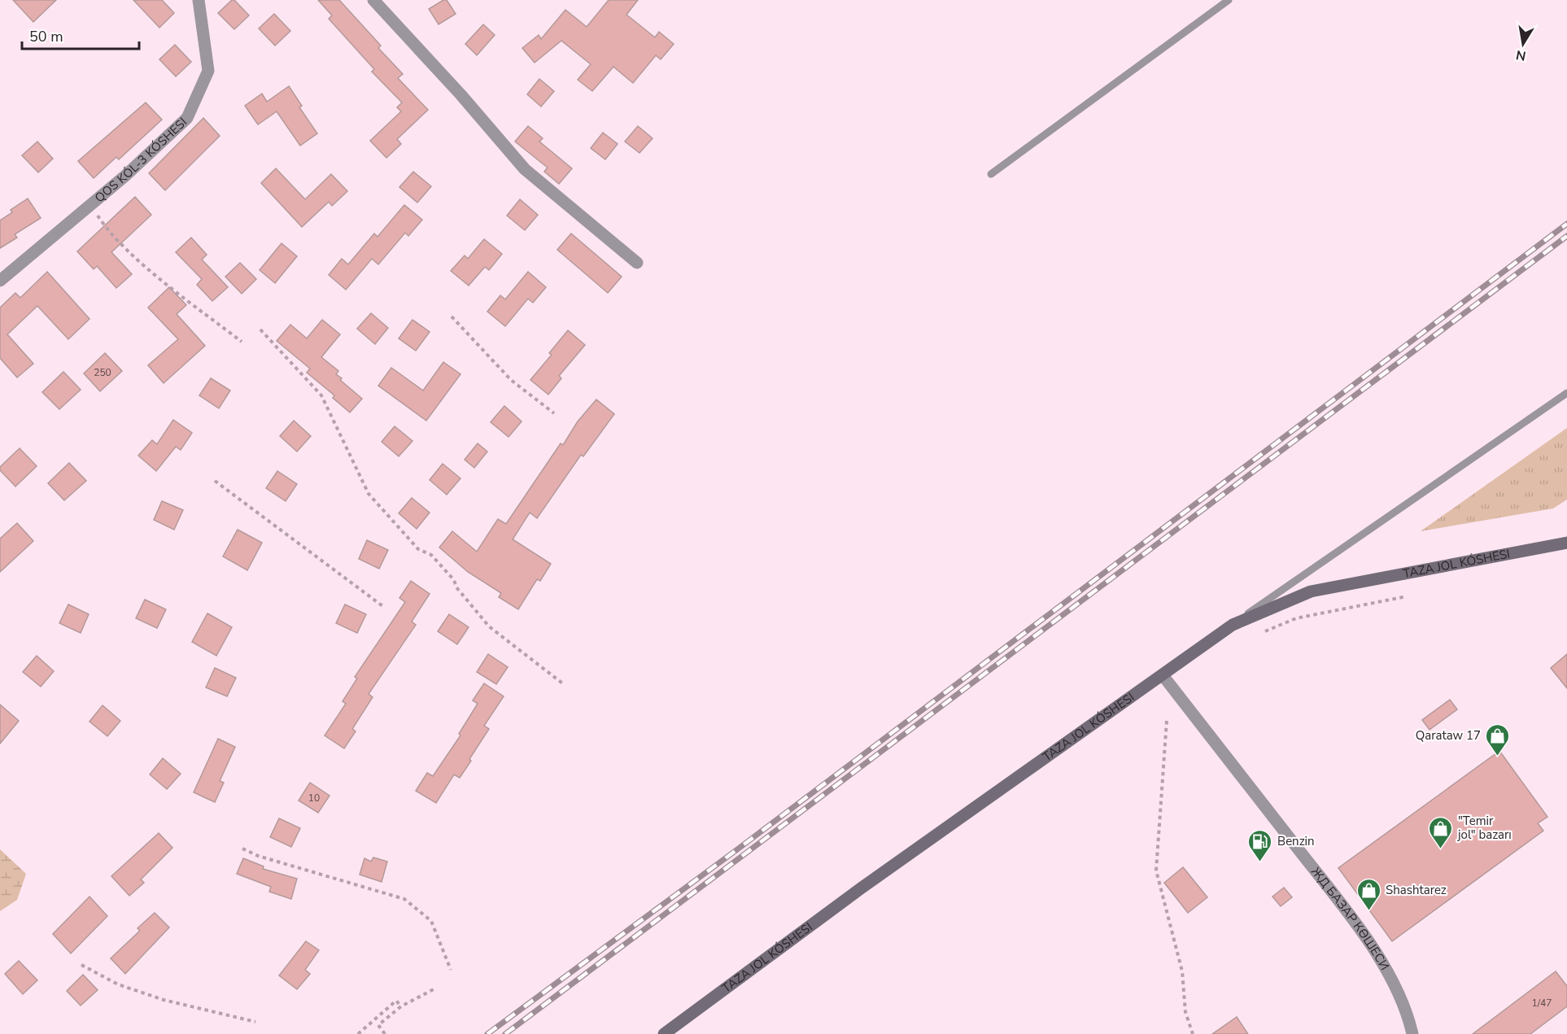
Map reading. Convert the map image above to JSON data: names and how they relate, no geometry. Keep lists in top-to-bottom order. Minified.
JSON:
{"streets":{"main road":["TAZA JOL KÓSHESI"],"street":["QOS KÓL-3 KÓSHESI","ЖД БАЗАР КӨШЕСИ"]},"crossings":[["TAZA JOL KÓSHESI","ЖД БАЗАР КӨШЕСИ"]],"places":{"shop":["Qarataw 17","\"Temir jol\" bazarı","Shashtarez"],"fuel station":["Benzin"]},"house_numbers":["250","10","1/47"],"scale_bar":"50 m","north":"bottom"}
